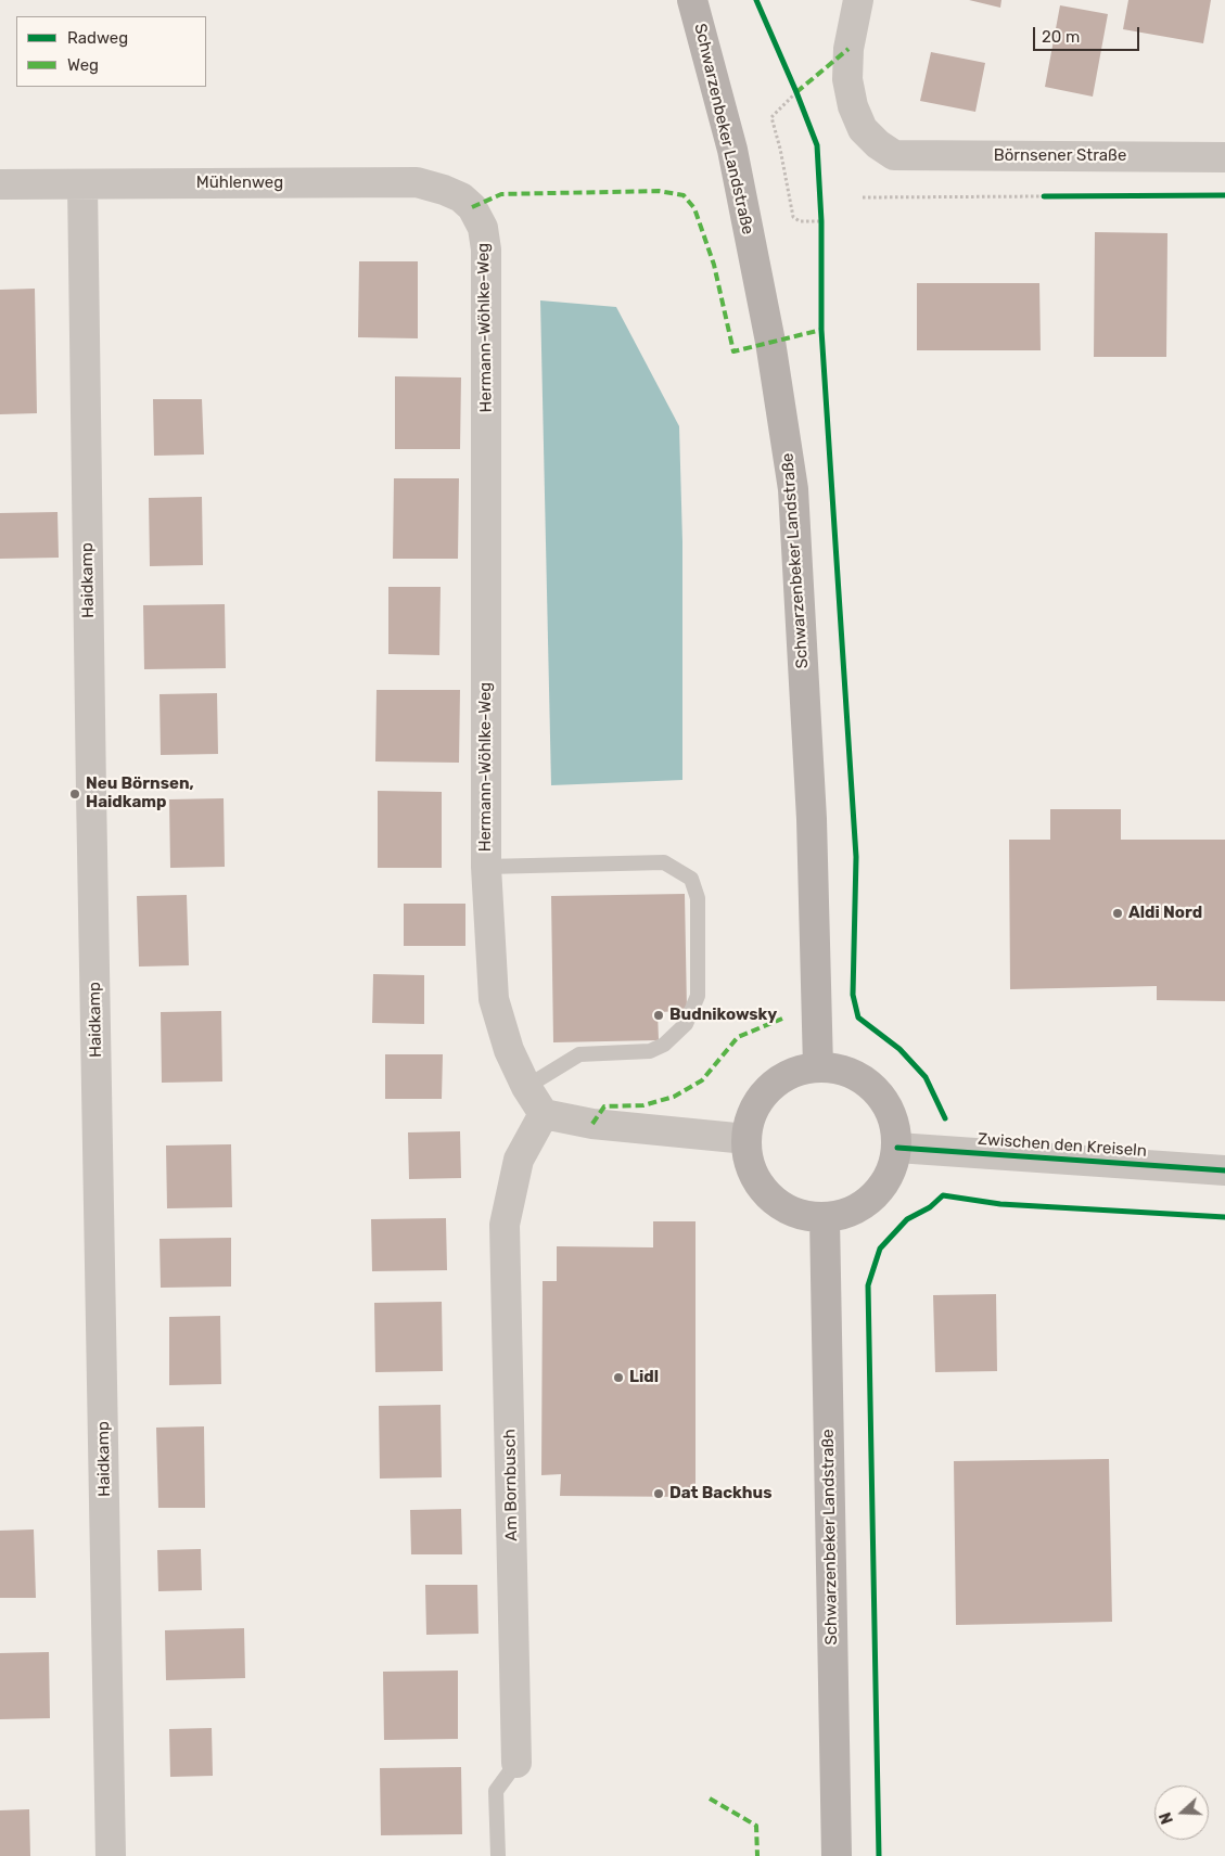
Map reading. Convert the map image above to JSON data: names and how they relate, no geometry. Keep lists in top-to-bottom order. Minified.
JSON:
{"streets":{"main road":["Schwarzenbeker Landstraße"],"street":["Börnsener Straße","Mühlenweg","Hermann-Wöhlke-Weg","Haidkamp","Zwischen den Kreiseln","Am Bornbusch"]},"crossings":[["Schwarzenbeker Landstraße","Zwischen den Kreiseln"],["Mühlenweg","Hermann-Wöhlke-Weg"],["Mühlenweg","Haidkamp"],["Hermann-Wöhlke-Weg","Am Bornbusch"]],"places":["Neu Börnsen, Haidkamp","Aldi Nord","Budnikowsky","Lidl","Dat Backhus"],"legend":["Radweg","Weg"],"scale_bar":"20 m","north":"left"}
